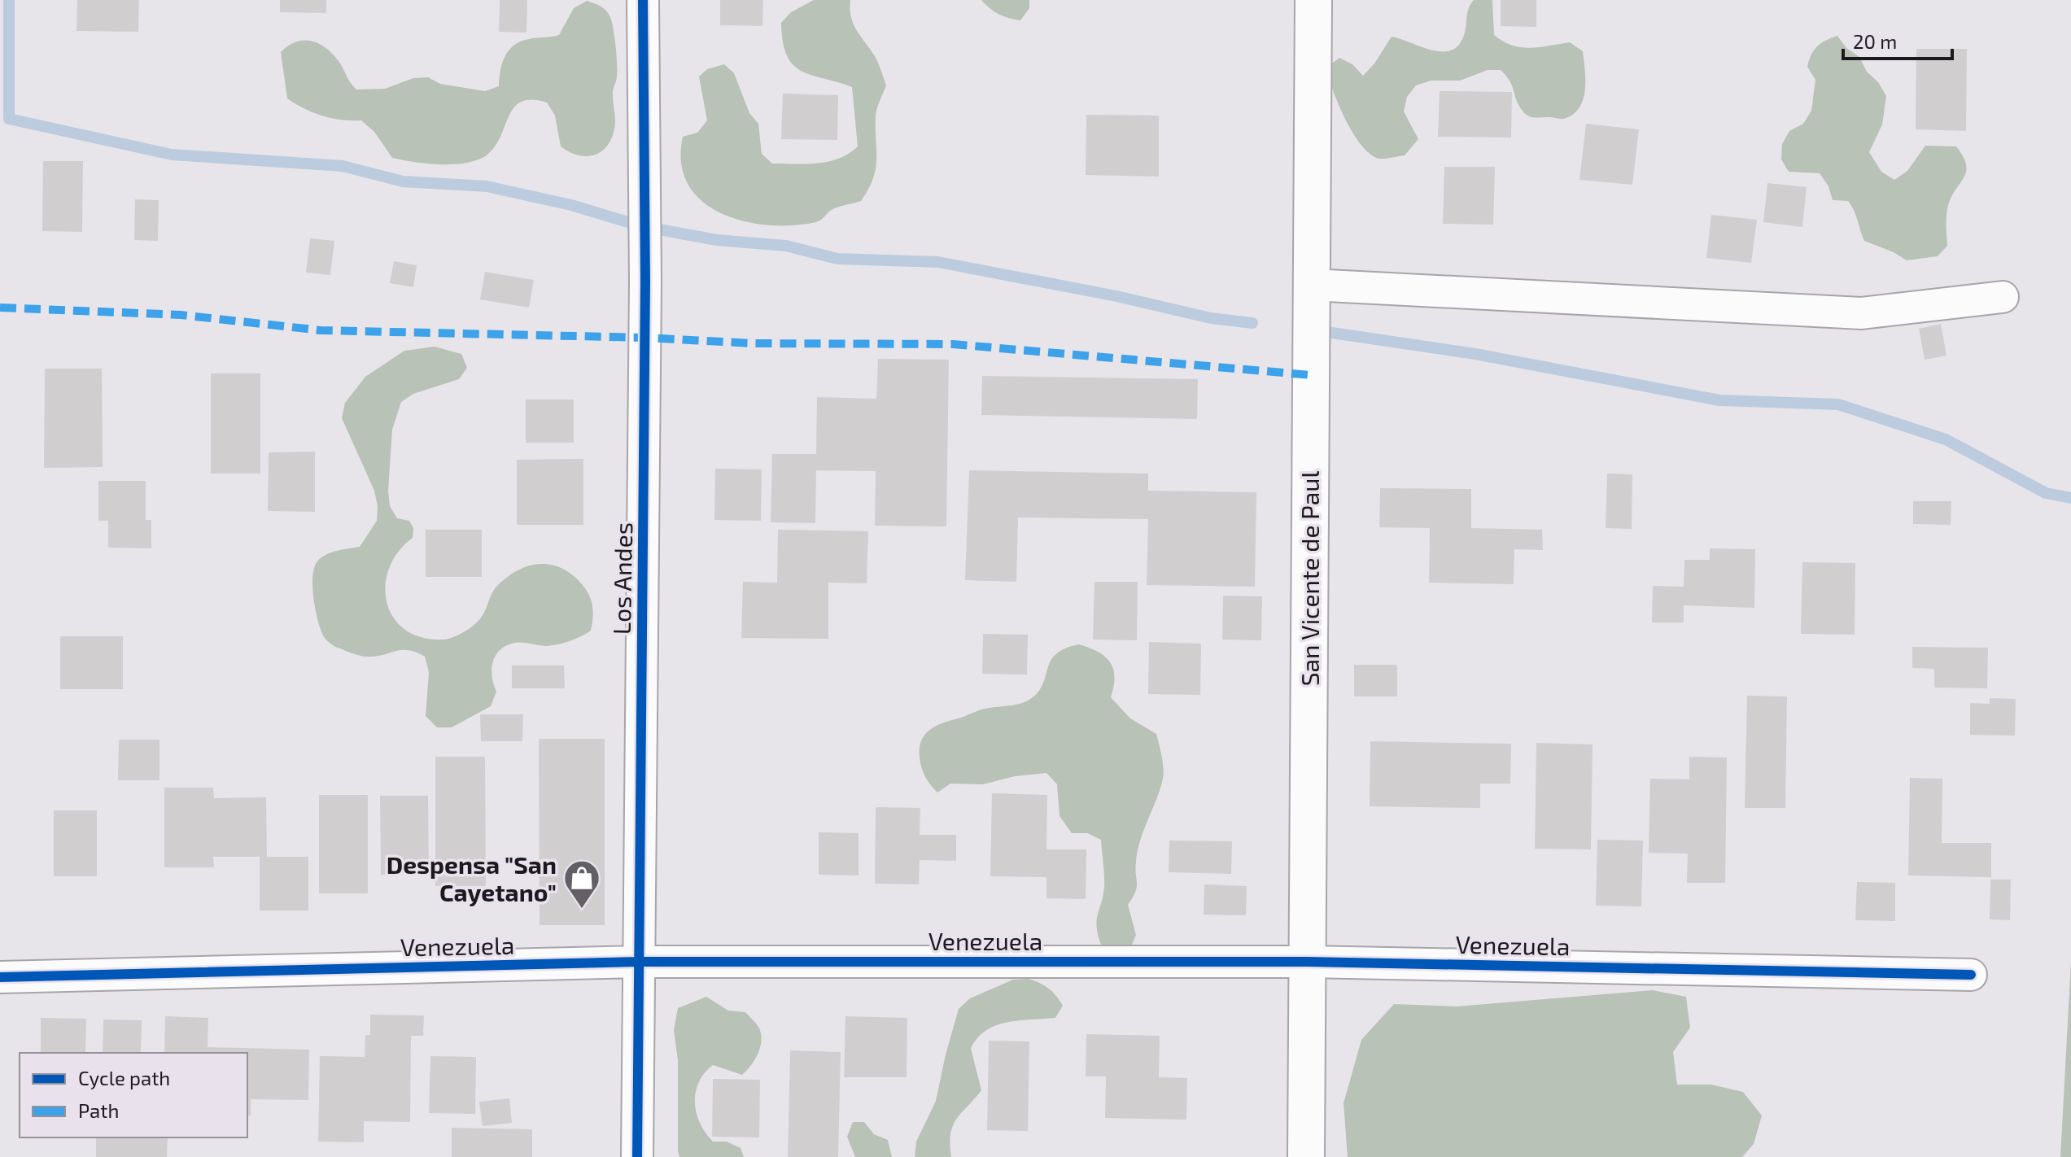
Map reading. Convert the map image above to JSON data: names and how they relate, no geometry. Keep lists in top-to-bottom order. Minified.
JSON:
{"streets":{"street":["Los Andes","San Vicente de Paul","Venezuela"]},"crossings":[["Los Andes","Venezuela"],["San Vicente de Paul","Venezuela"]],"places":{"shop":["Despensa \"San Cayetano\""]},"legend":["Cycle path","Path"],"scale_bar":"20 m"}
